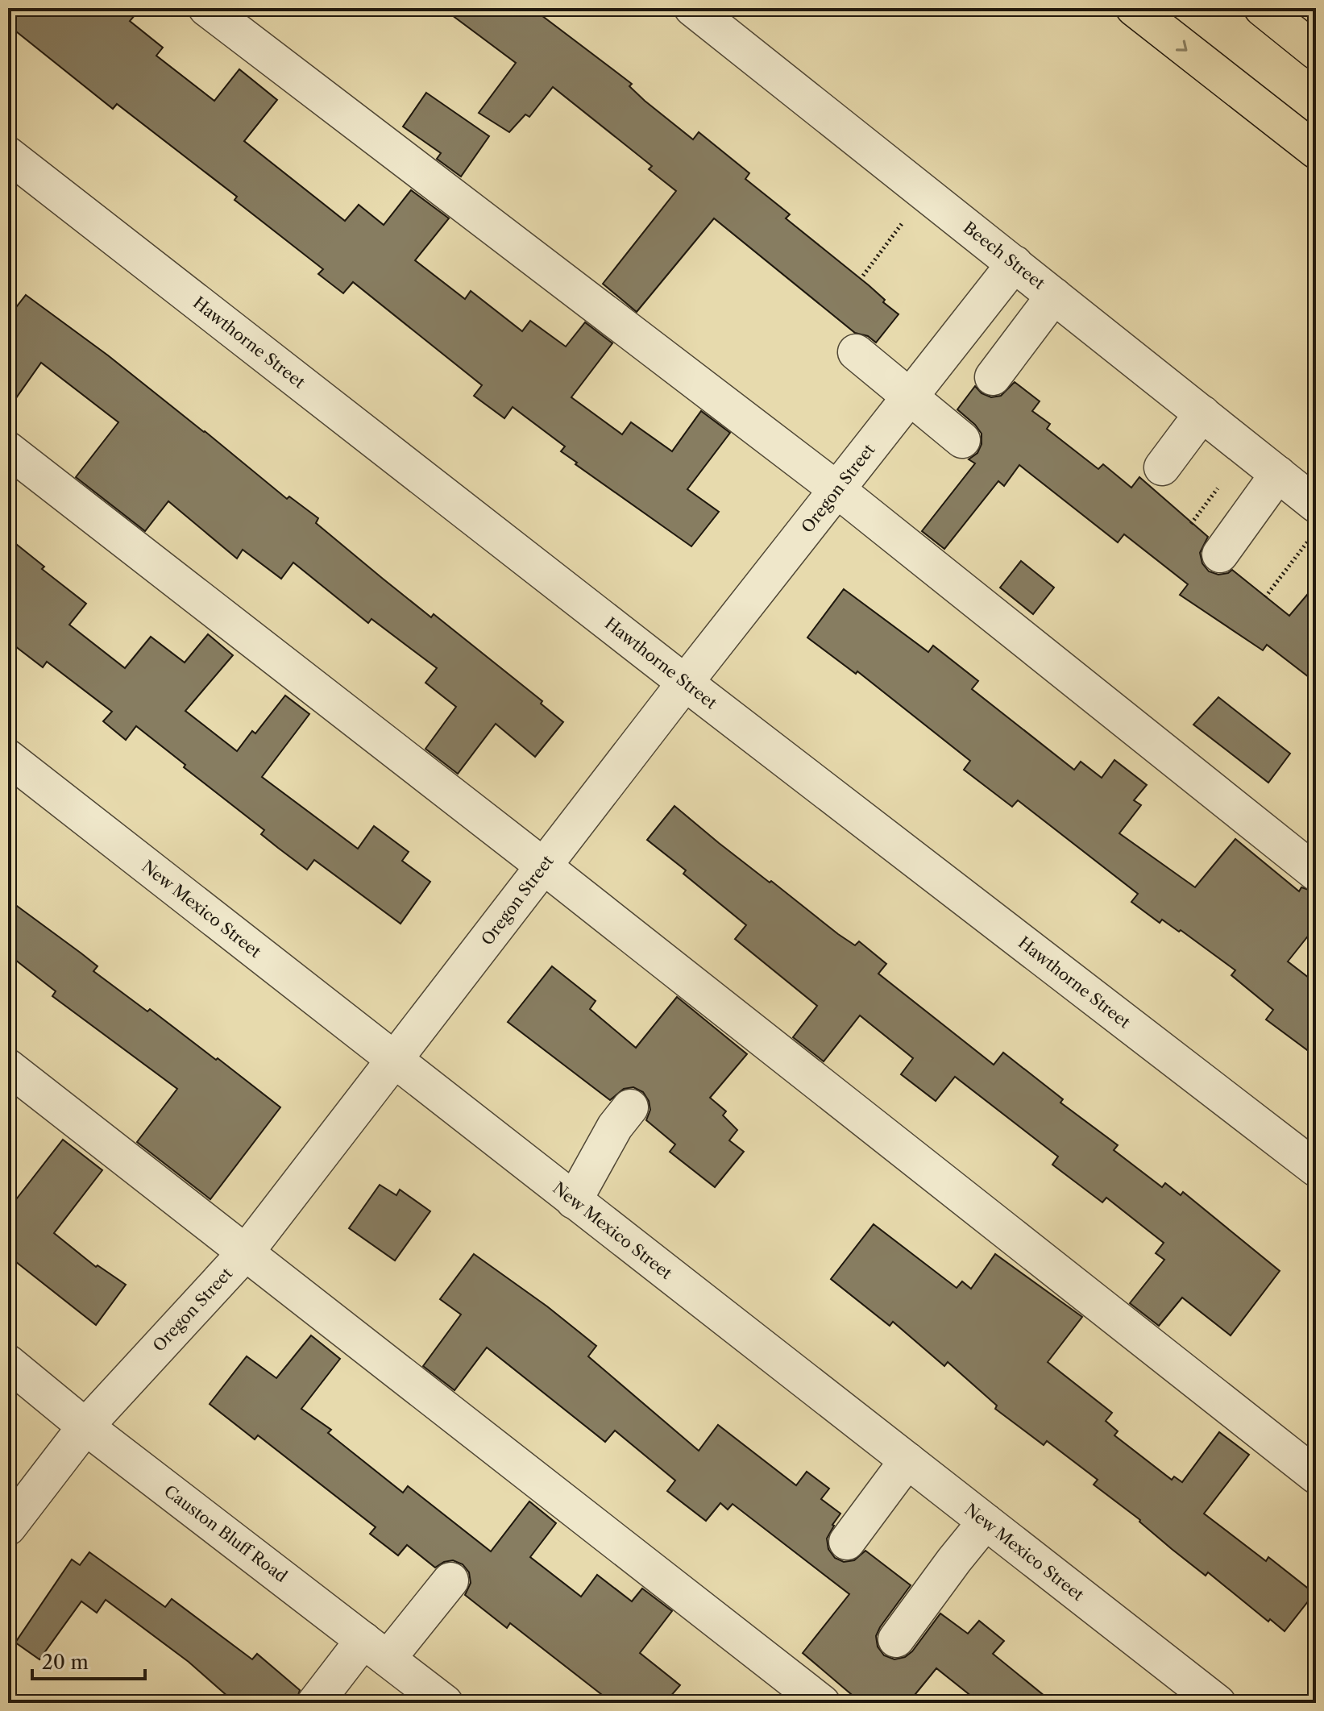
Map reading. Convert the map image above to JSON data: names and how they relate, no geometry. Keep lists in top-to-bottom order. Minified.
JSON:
{"streets":{"street":["Beech Street","Hawthorne Street","Oregon Street","New Mexico Street","Causton Bluff Road"]},"crossings":[["Beech Street","Oregon Street"],["Hawthorne Street","Oregon Street"],["Oregon Street","New Mexico Street"],["Oregon Street","Causton Bluff Road"]],"scale_bar":"20 m"}
